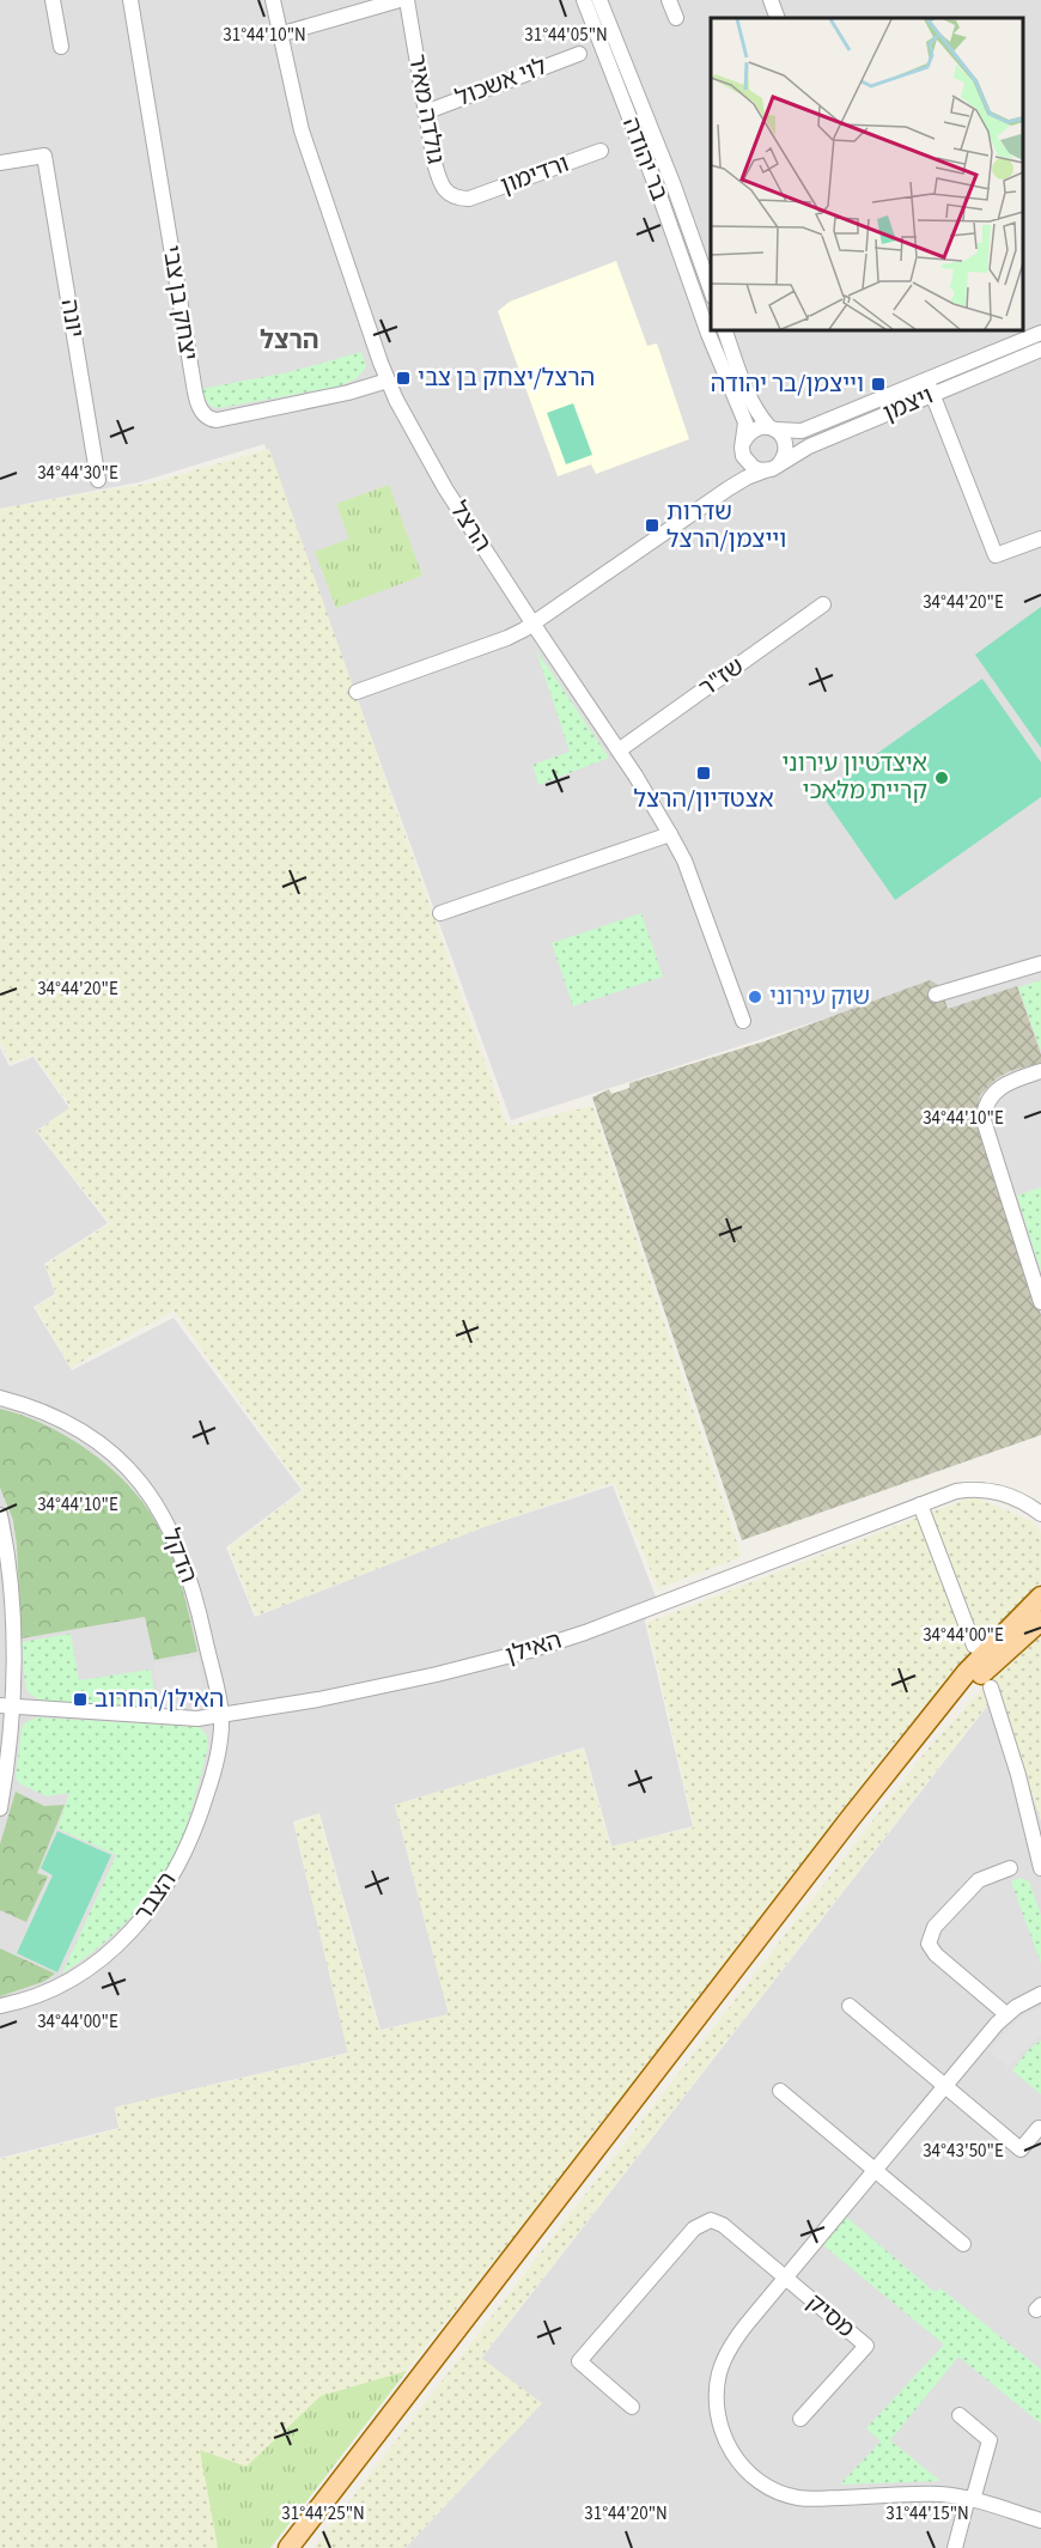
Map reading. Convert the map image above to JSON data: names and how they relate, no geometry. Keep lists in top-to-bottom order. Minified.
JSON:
{"streets":{"street":["לוי אשכול","גולדה מאיר","בר יהודה","ורדימון","יצחק בן צבי","יונה","ויצמן","הרצל","שז\"ר","הדקל","האילן","הצבר","מסיק"]},"crossings":[["לוי אשכול","גולדה מאיר"],["גולדה מאיר","ורדימון"],["בר יהודה","ויצמן"],["יצחק בן צבי","הרצל"],["ויצמן","הרצל"],["הרצל","שז\"ר"],["הדקל","האילן"],["הדקל","הצבר"],["האילן","הצבר"]],"districts":["הרצל"],"places":{"transit":["הרצל/יצחק בן צבי","וייצמן/בר יהודה","שדרות וייצמן/הרצל","אצטדיון/הרצל","האילן/החרוב"],"other":["איצדטיון עירוני קריית מלאכי","שוק עירוני"]},"coordinates":["31°44'10\"N","31°44'05\"N","34°44'30\"E","34°44'20\"E","34°44'10\"E","34°44'00\"E","34°43'50\"E","31°44'25\"N","31°44'20\"N","31°44'15\"N"]}
